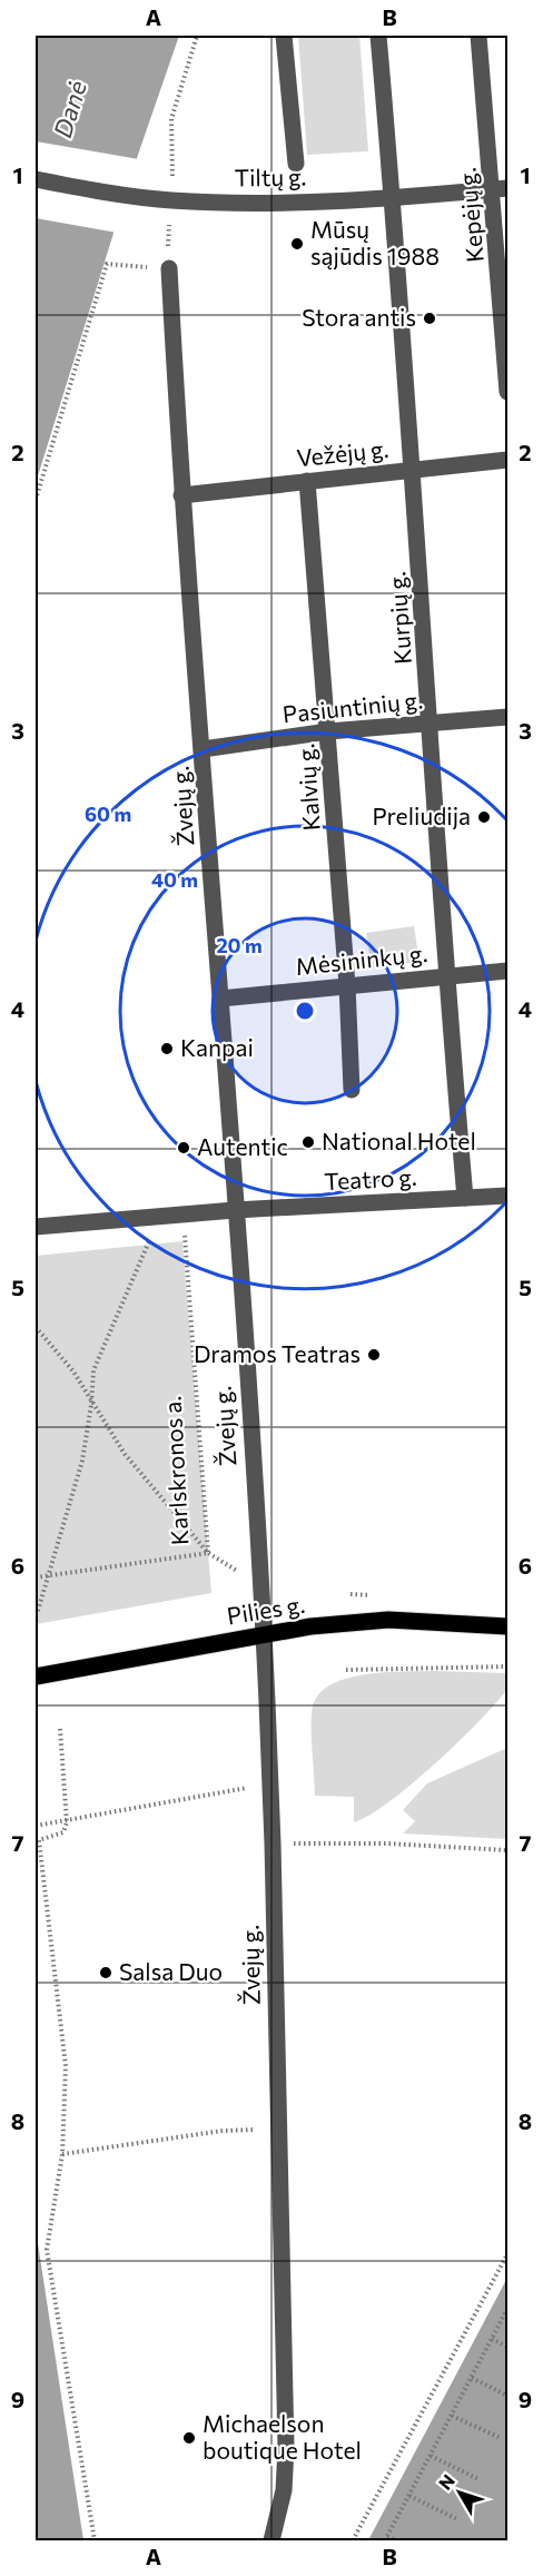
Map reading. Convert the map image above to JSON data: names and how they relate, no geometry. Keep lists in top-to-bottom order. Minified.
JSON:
{"streets":{"main road":["Pilies g."],"street":["Tiltų g.","Kepėjų g.","Vežėjų g.","Kurpių g.","Pasiuntinių g.","Kalvių g.","Žvejų g.","Mėsininkų g.","Teatro g."],"path":["Karlskronos a."]},"crossings":[["Tiltų g.","Kepėjų g."],["Tiltų g.","Kurpių g."],["Vežėjų g.","Kurpių g."],["Vežėjų g.","Kalvių g."],["Vežėjų g.","Žvejų g."],["Kurpių g.","Pasiuntinių g."],["Kurpių g.","Mėsininkų g."],["Kurpių g.","Teatro g."],["Pasiuntinių g.","Kalvių g."],["Pasiuntinių g.","Žvejų g."],["Kalvių g.","Mėsininkų g."],["Žvejų g.","Mėsininkų g."],["Žvejų g.","Teatro g."],["Žvejų g.","Pilies g."]],"water":["Danė"],"places":["Mūsų sąjūdis 1988","Stora antis","Preliudija","Kanpai","National Hotel","Autentic","Dramos Teatras","Salsa Duo","Michaelson boutique Hotel"],"north":"top left","grid":{"columns":["A","B"],"rows":["1","2","3","4","5","6","7","8","9"]},"rings":["60 m","40 m","20 m"]}
